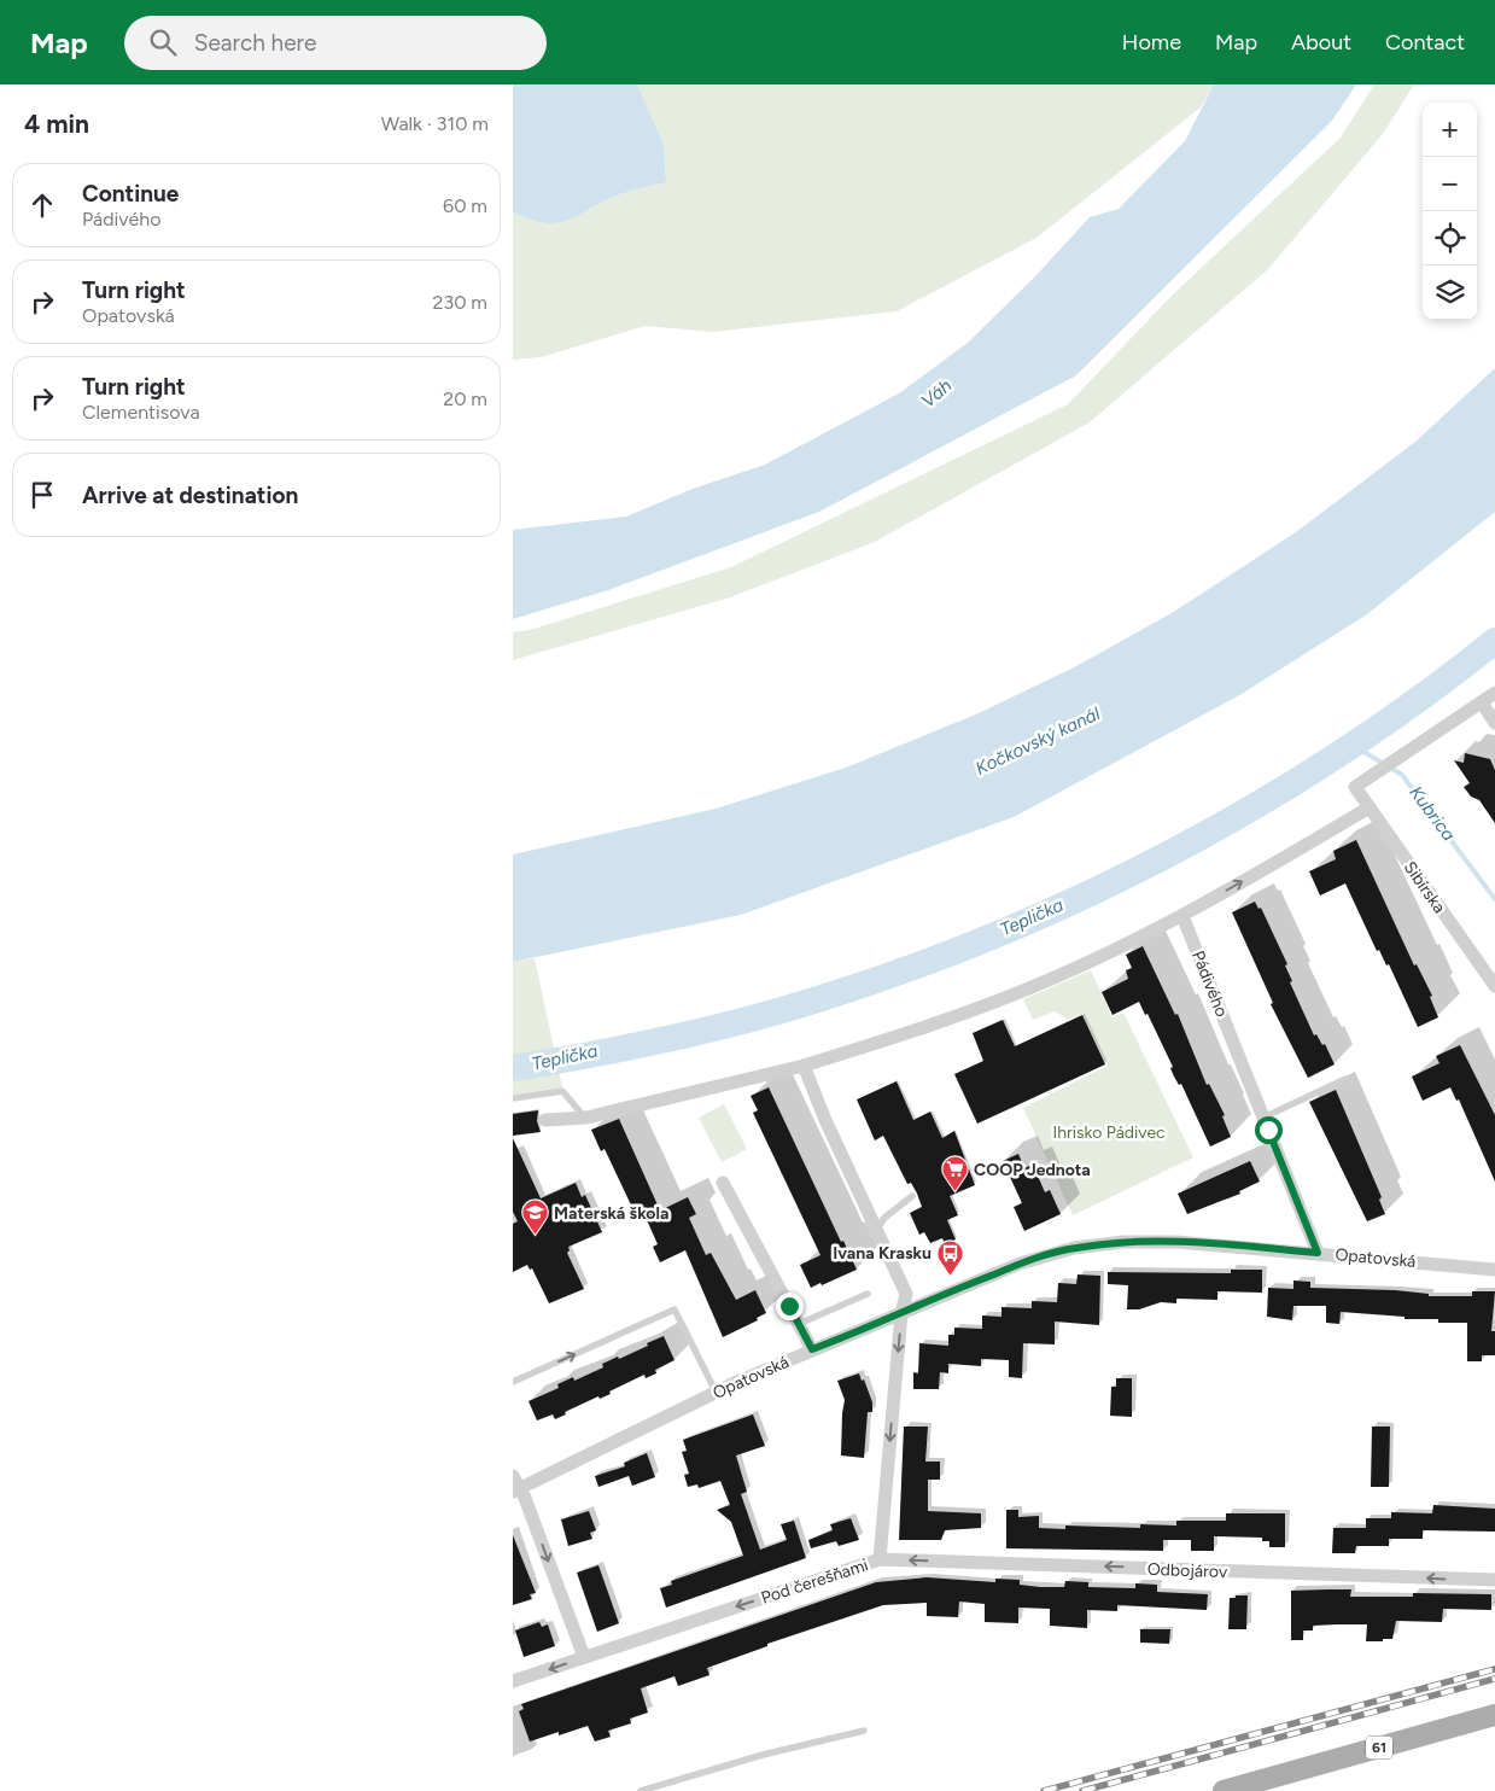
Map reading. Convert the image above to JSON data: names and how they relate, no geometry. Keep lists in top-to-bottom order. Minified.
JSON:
{"streets":{"main road":["61"],"street":["Sibírska","Pádivého","Opatovská","Odbojárov","Pod čerešňami"]},"crossings":[["Pádivého","Opatovská"],["Opatovská","Pod čerešňami"],["Odbojárov","Pod čerešňami"]],"one_way":["Odbojárov","Pod čerešňami"],"water":["Váh","Kočkovský kanál","Kubrica","Teplička"],"parks":["Ihrisko Pádivec"],"places":{"supermarket":["COOP Jednota"],"school or university":["Materská škola"],"bus stop":["Ivana Krasku"]},"page":{"header":"Map","search":"Search here","nav":["Home","Map","About","Contact"],"heading":["4 min","Walk · 310 m"],"map_buttons":["+","−"],"list":[["Continue","Pádivého","60 m"],["Turn right","Opatovská","230 m"],["Turn right","Clementisova","20 m"],"Arrive at destination"]}}
